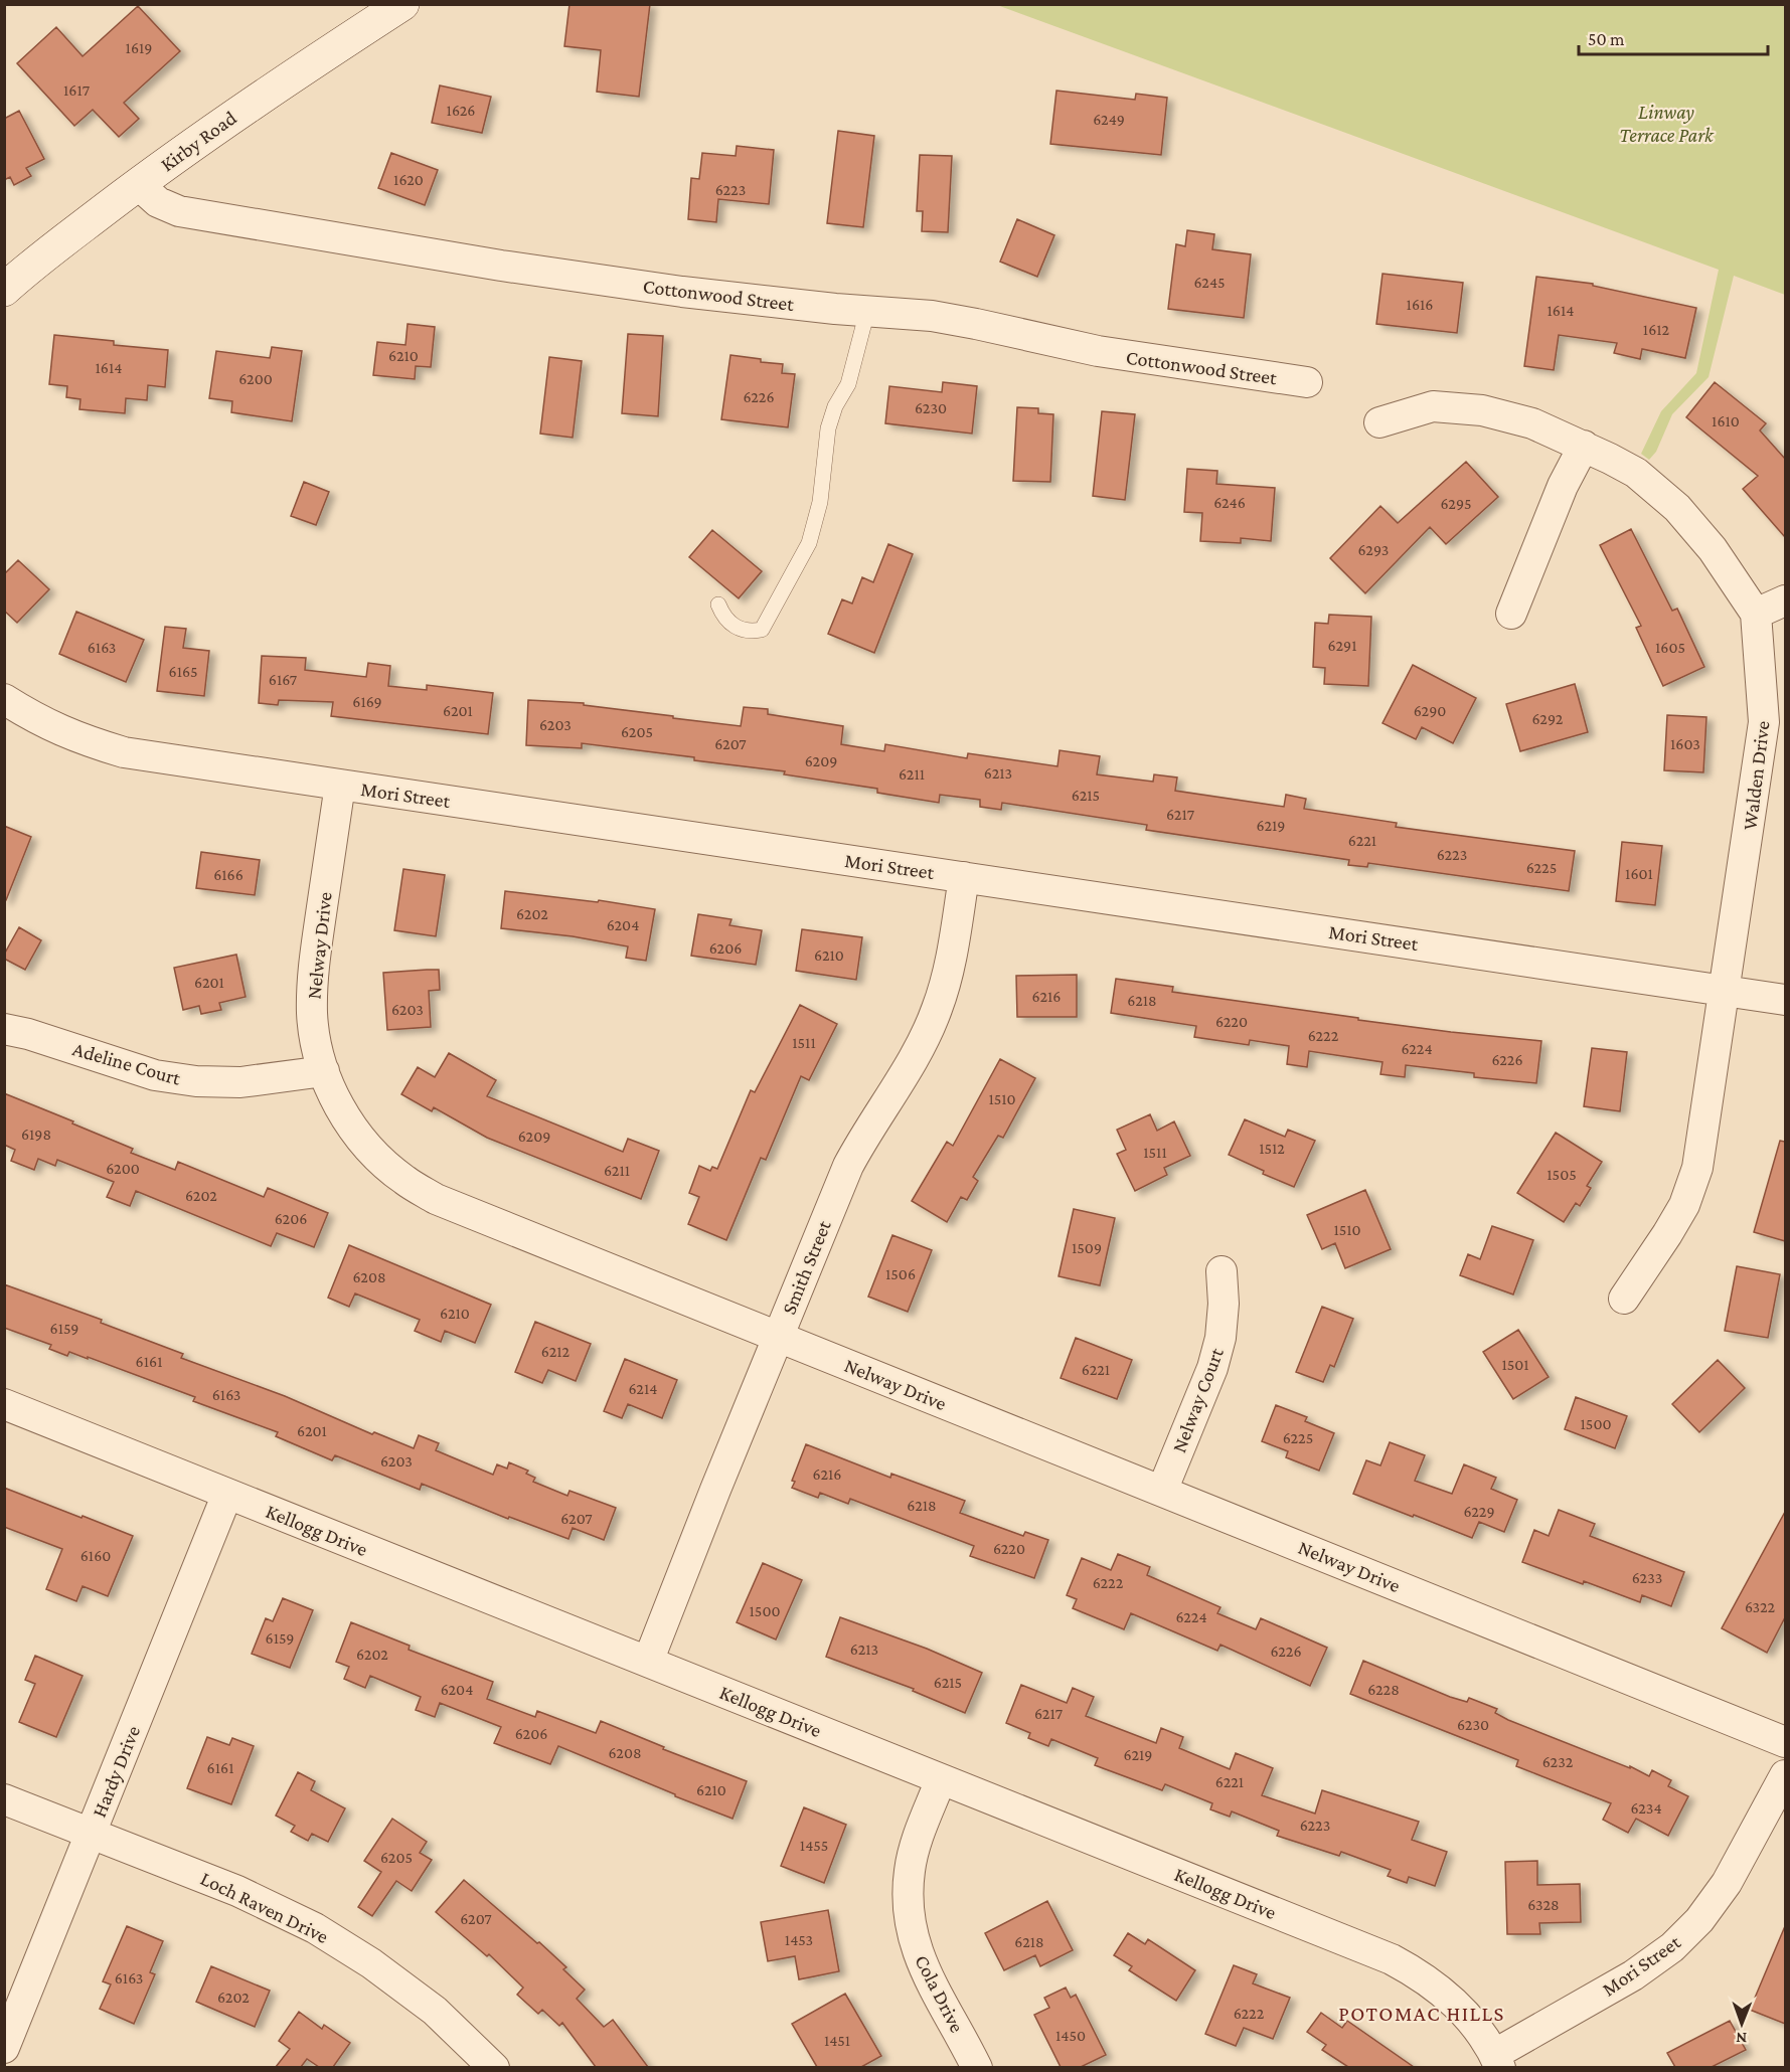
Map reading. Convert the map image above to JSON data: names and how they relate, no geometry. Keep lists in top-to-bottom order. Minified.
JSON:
{"streets":{"main road":["Kirby Road"],"street":["Cottonwood Street","Walden Drive","Mori Street","Nelway Drive","Adeline Court","Smith Street","Nelway Court","Kellogg Drive","Hardy Drive","Loch Raven Drive","Cola Drive"]},"crossings":[["Kirby Road","Cottonwood Street"],["Walden Drive","Mori Street"],["Mori Street","Nelway Drive"],["Mori Street","Smith Street"],["Mori Street","Kellogg Drive"],["Nelway Drive","Adeline Court"],["Nelway Drive","Smith Street"],["Nelway Drive","Nelway Court"],["Smith Street","Kellogg Drive"],["Kellogg Drive","Hardy Drive"],["Kellogg Drive","Cola Drive"],["Hardy Drive","Loch Raven Drive"]],"districts":["POTOMAC HILLS"],"parks":["Linway Terrace Park"],"house_numbers":["1619","1617","1626","6249","1620","6223","6245","1616","1614","1612","6210","1614","6200","6226","6230","1610","6246","6295","6293","6291","6163","1605","6165","6167","6169","6201","6290","6292","6203","6205","6207","1603","6209","6213","6211","6215","6217","6219","6221","6223","6225","1601","6166","6202","6204","6206","6210","6201","6216","6218","6203","6220","6222","1511","6224","6226","1510","6198","6209","1512","1511","6200","6211","1505","6202","6206","1510","1509","1506","6208","6210","6159","6212","6161","1501","6221","6214","6163","1500","6201","6225","6203","6216","6218","6229","6207","6220","6160","6233","6222","6322","1500","6224","6159","6213","6226","6202","6215","6204","6228","6217","6230","6206","6208","6219","6232","6161","6221","6210","6234","6223","1455","6205","6328","6207","1453","6218","6163","6202","6222","1450","1451"],"scale_bar":"50 m","north":"bottom"}
